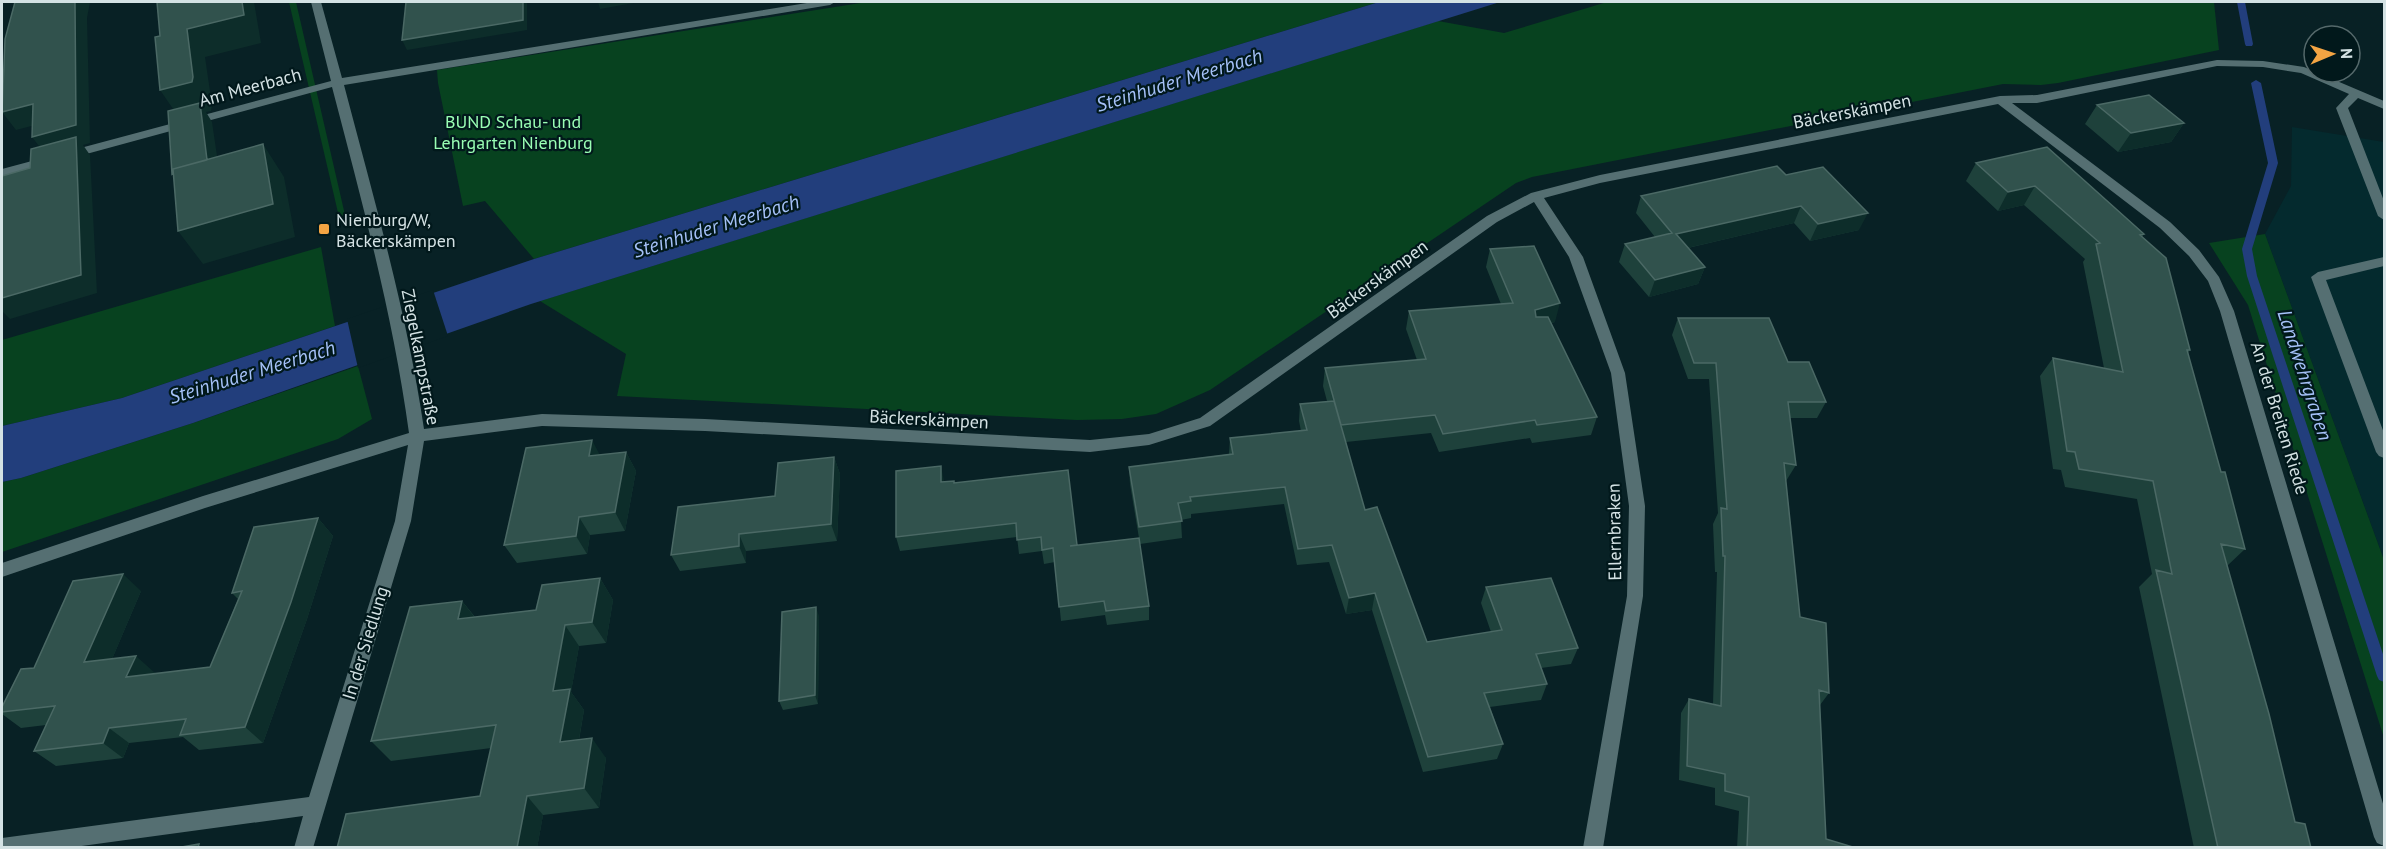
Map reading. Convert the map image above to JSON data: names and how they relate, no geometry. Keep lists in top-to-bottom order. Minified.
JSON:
{"streets":{"street":["Am Meerbach","Bäckerskämpen","Ziegelkampstraße","An der Breiten Riede","Ellernbraken","In der Siedlung"]},"crossings":[["Am Meerbach","Ziegelkampstraße"],["Bäckerskämpen","Ziegelkampstraße"],["Bäckerskämpen","An der Breiten Riede"],["Bäckerskämpen","Ellernbraken"],["Bäckerskämpen","In der Siedlung"],["Ziegelkampstraße","In der Siedlung"]],"water":["Steinhuder Meerbach","Landwehrgraben"],"parks":["BUND Schau- und Lehrgarten Nienburg"],"places":{"transit":["Nienburg/W, Bäckerskämpen"]},"north":"right"}
